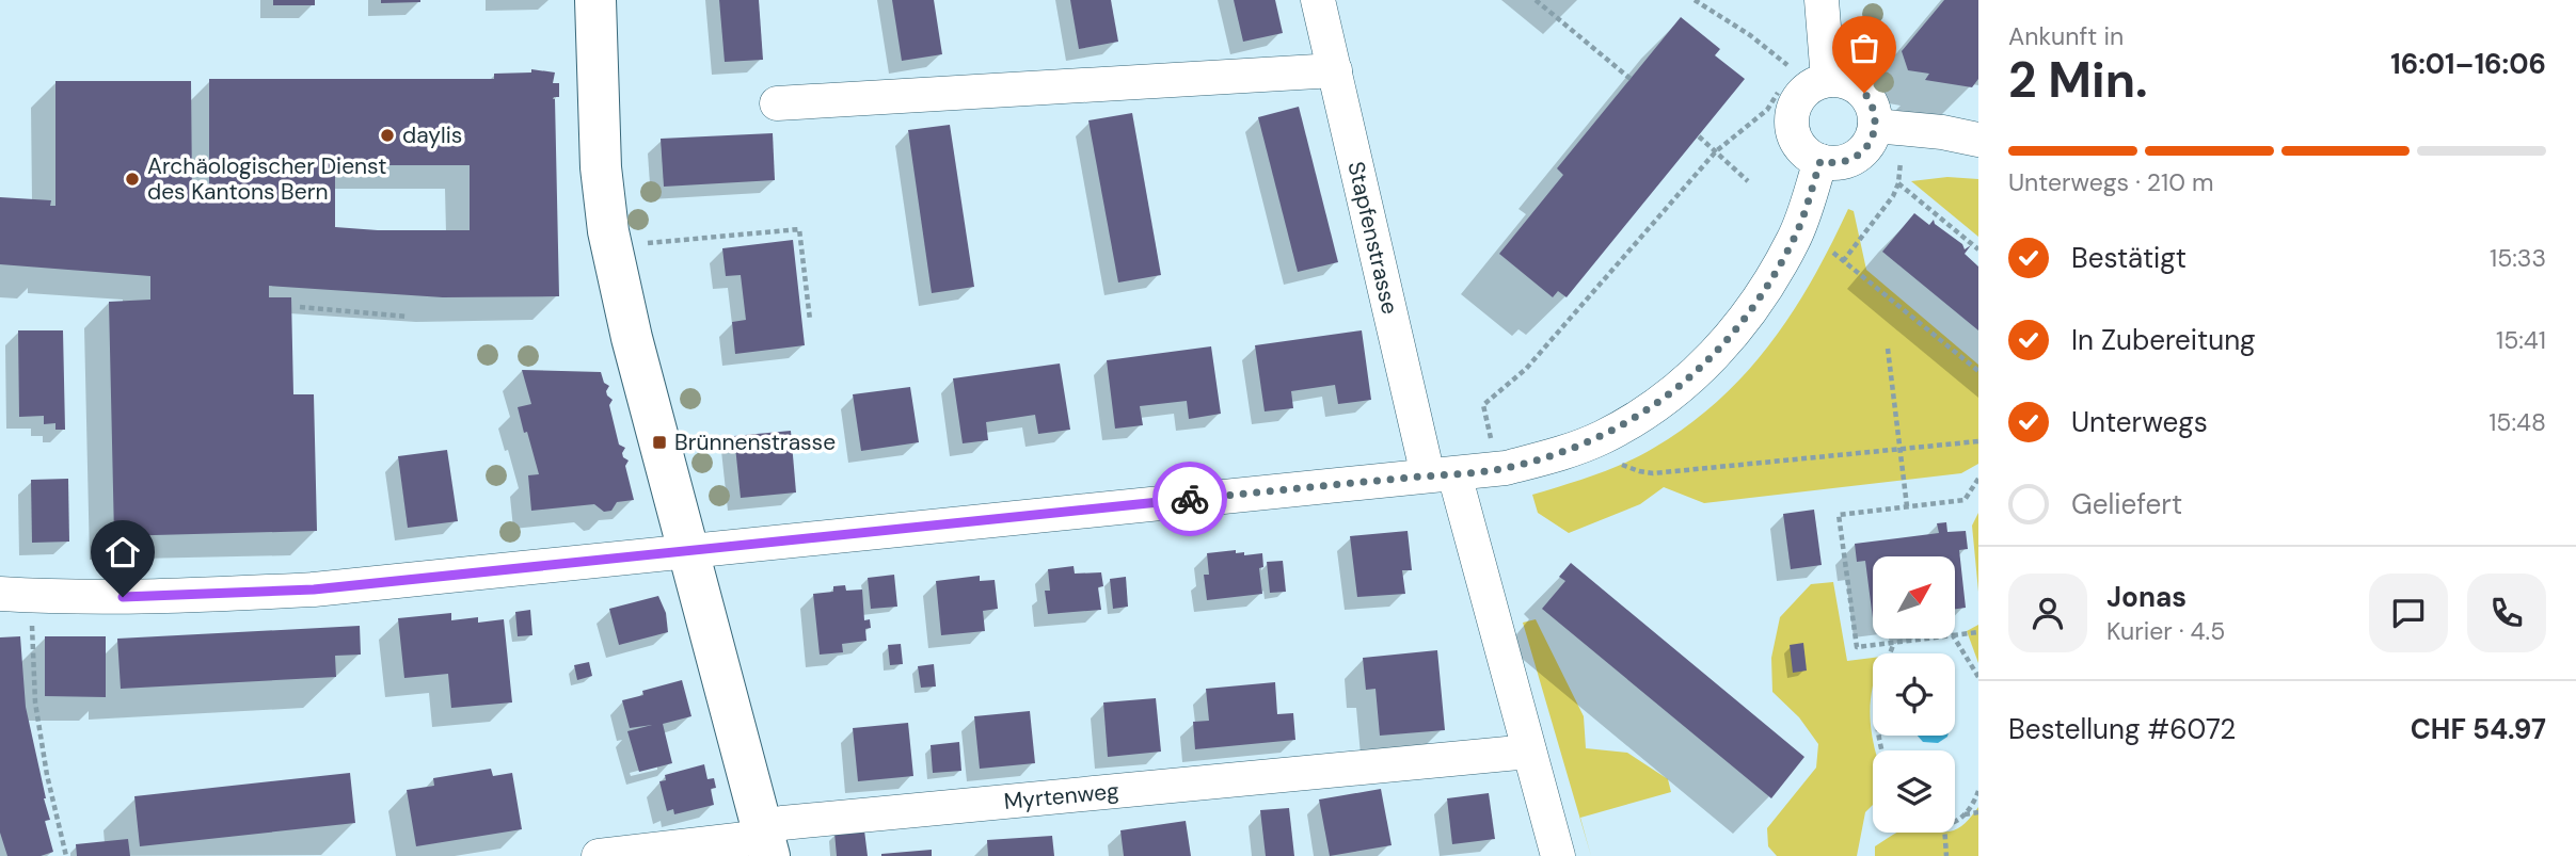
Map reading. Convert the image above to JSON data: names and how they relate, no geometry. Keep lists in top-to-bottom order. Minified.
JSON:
{"streets":{"street":["Stapfenstrasse","Myrtenweg"]},"crossings":[["Stapfenstrasse","Myrtenweg"]],"places":{"other":["daylis","Archäologischer Dienst des Kantons Bern"],"transit":["Brünnenstrasse"]},"north":"top right","page":{"heading":["2 Min.","Ankunft in","16:01–16:06"],"panel":["Jonas","Kurier · 4.5","Bestellung #6072","CHF 54.97"],"bar":"Unterwegs · 210 m","list":[["Bestätigt","15:33"],["In Zubereitung","15:41"],["Unterwegs","15:48"],"Geliefert"]}}
